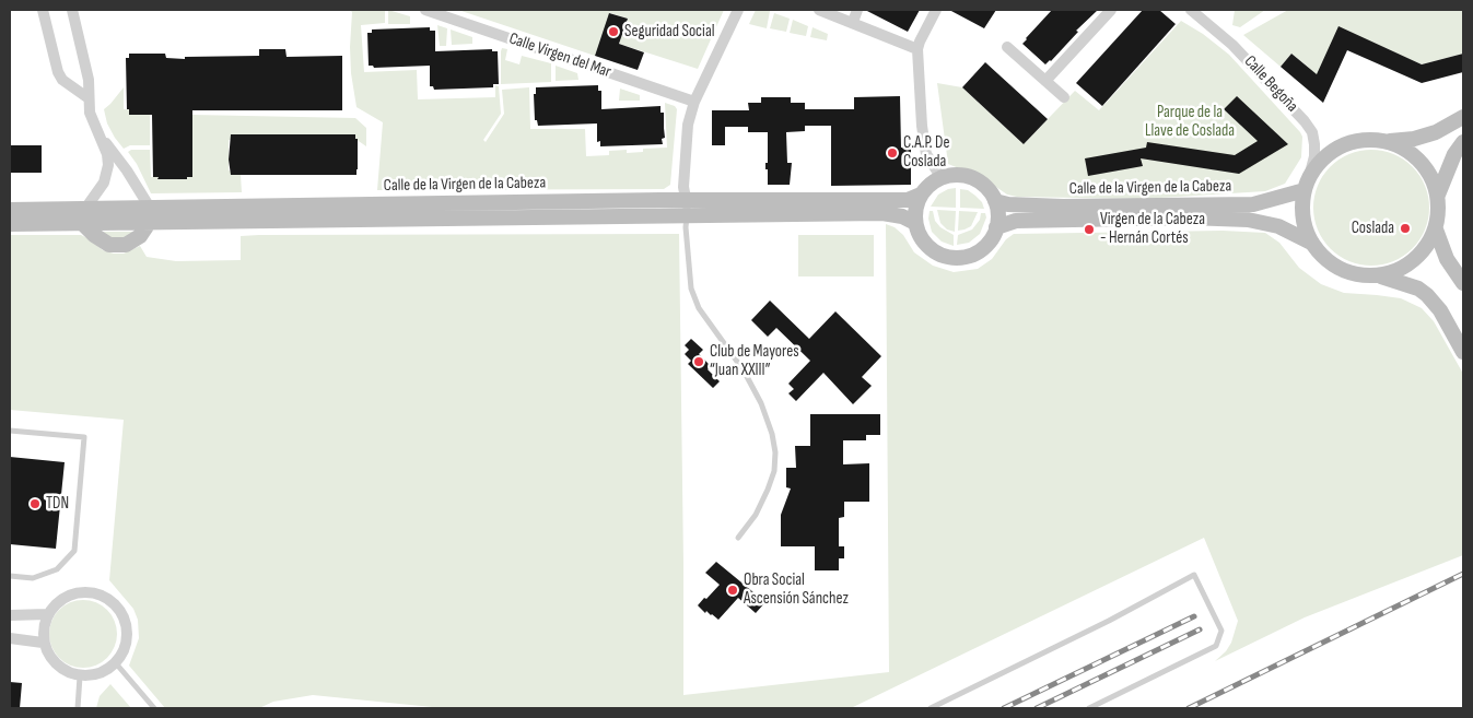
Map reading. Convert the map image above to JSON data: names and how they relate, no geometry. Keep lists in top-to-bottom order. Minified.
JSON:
{"streets":{"main road":["Calle de la Virgen de la Cabeza"],"street":["Calle Virgen del Mar","Calle Begoña"]},"crossings":[["Calle Begoña","Calle de la Virgen de la Cabeza"]],"parks":["Parque de la Llave de Coslada"],"places":["Seguridad Social","C.A.P. De Coslada","Coslada","Virgen de la Cabeza - Hernán Cortés","Club de Mayores “Juan XXIII”","TDN","Obra Social Ascensión Sánchez"]}
